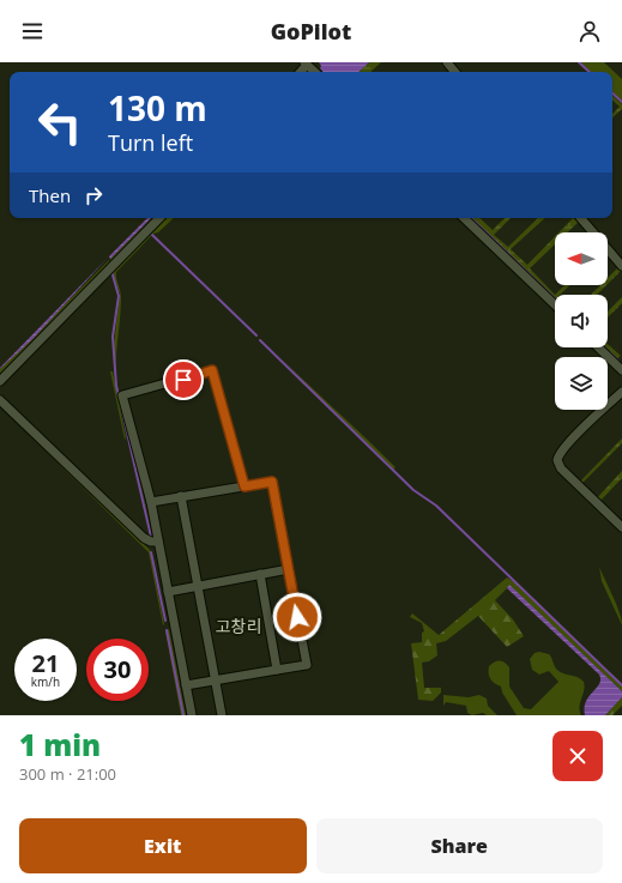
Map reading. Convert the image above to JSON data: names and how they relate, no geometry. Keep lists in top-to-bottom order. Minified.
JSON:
{"districts":["고창리"],"north":"left","page":{"header":"GoPilot","turn":["130 m","Turn left"],"then":"Then","speed":"21 km/h","limit":"30","heading":["1 min","300 m · 21:00"],"buttons":["Exit","Share"]}}
